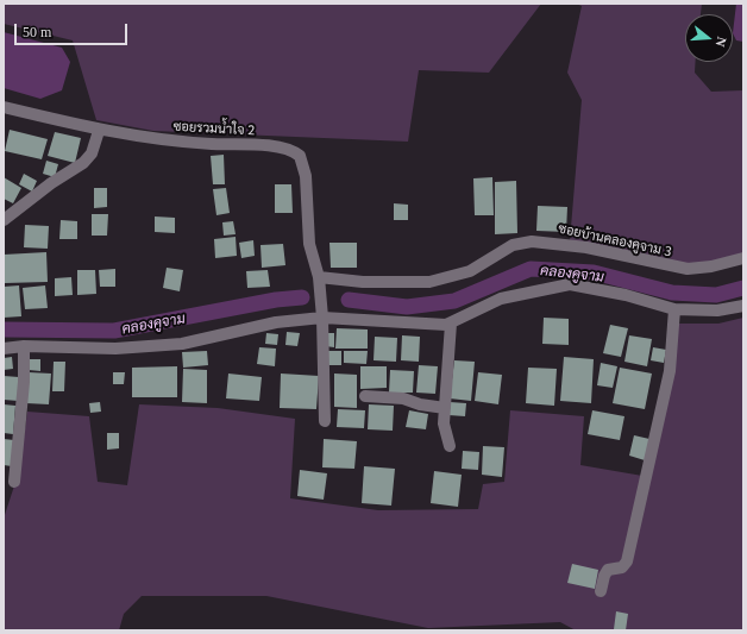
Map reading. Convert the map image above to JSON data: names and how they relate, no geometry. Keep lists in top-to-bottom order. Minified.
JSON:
{"streets":{"street":["ซอยรวมน้ำใจ 2","ซอยบ้านคลองคูจาม 3"]},"crossings":[["ซอยรวมน้ำใจ 2","ซอยบ้านคลองคูจาม 3"]],"water":["คลองคูจาม"],"scale_bar":"50 m","north":"right"}
